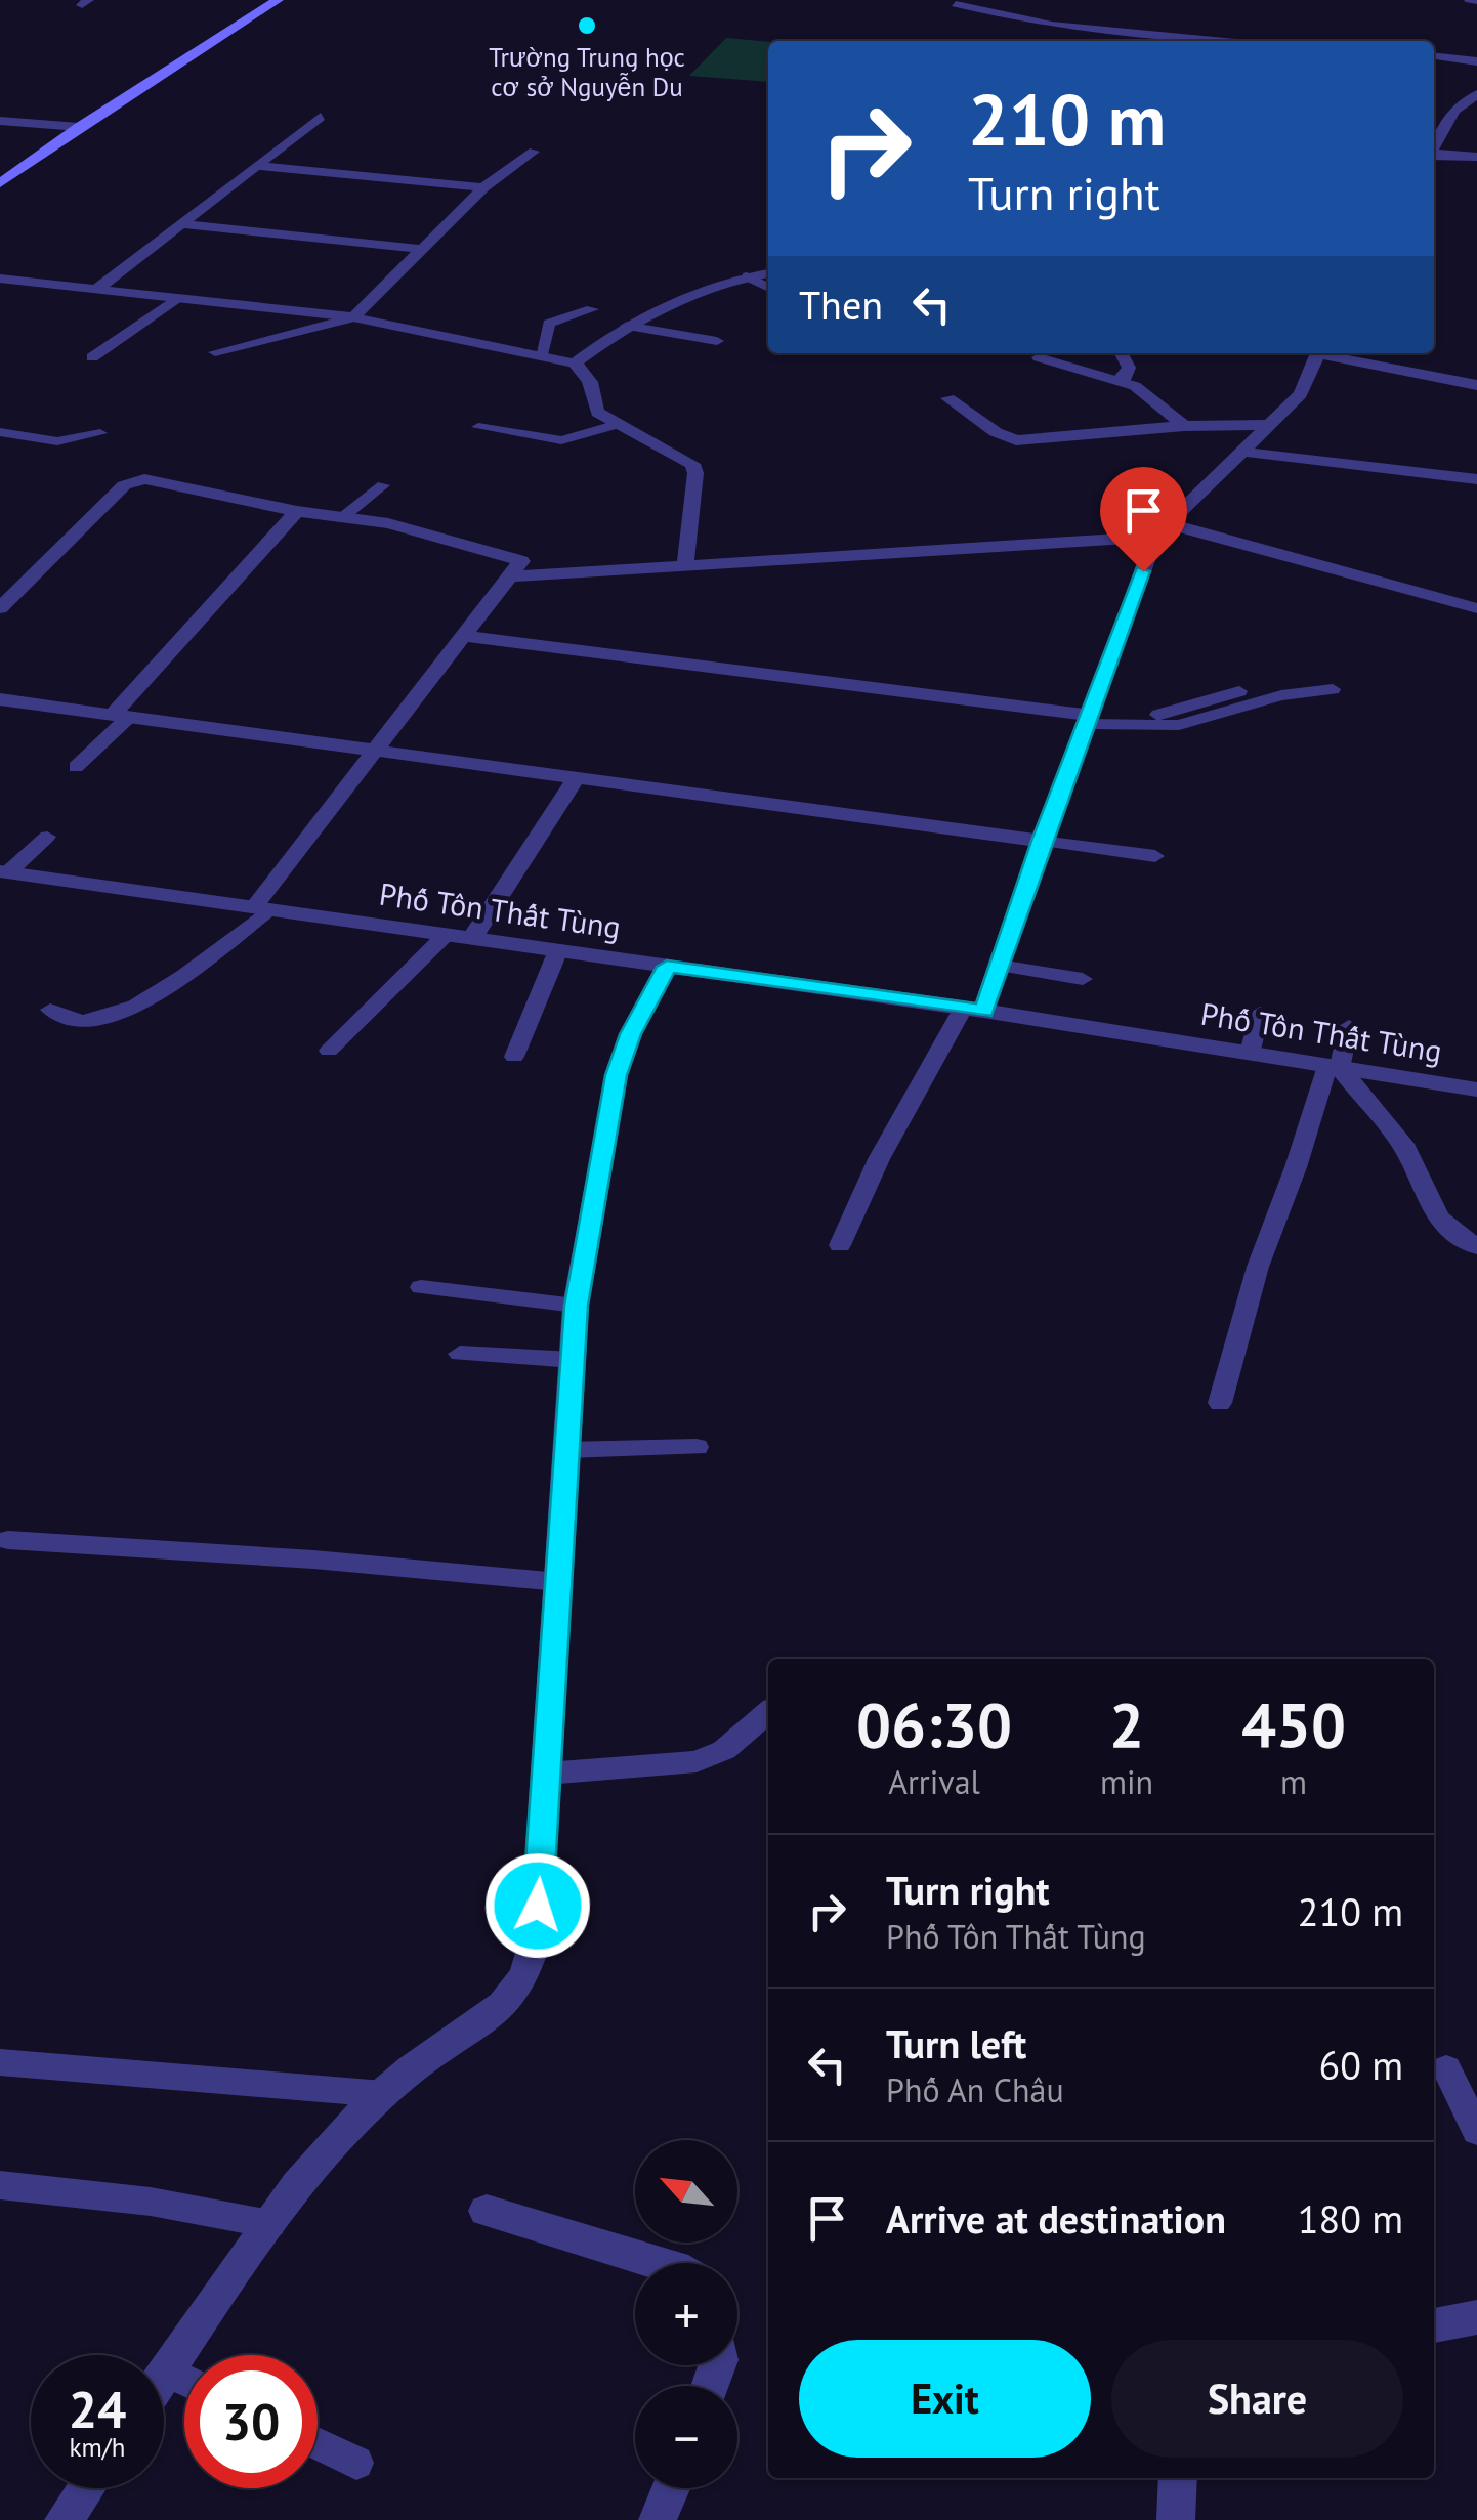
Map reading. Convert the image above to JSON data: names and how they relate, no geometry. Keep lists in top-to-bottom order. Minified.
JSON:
{"streets":{"street":["Phố Tôn Thất Tùng"]},"places":["Trường Trung học cơ sở Nguyễn Du"],"north":"top left","page":{"turn":["210 m","Turn right"],"then":"Then","eta":["06:30","Arrival","2","min","450","m"],"list":[{"name":"Turn right","note":"Phố Tôn Thất Tùng","value":"210 m"},{"name":"Turn left","note":"Phố An Châu","value":"60 m"},{"name":"Arrive at destination","value":"180 m"}],"map_buttons":["+","−"],"buttons":["Exit","Share"],"speed":"24 km/h","limit":"30"}}
